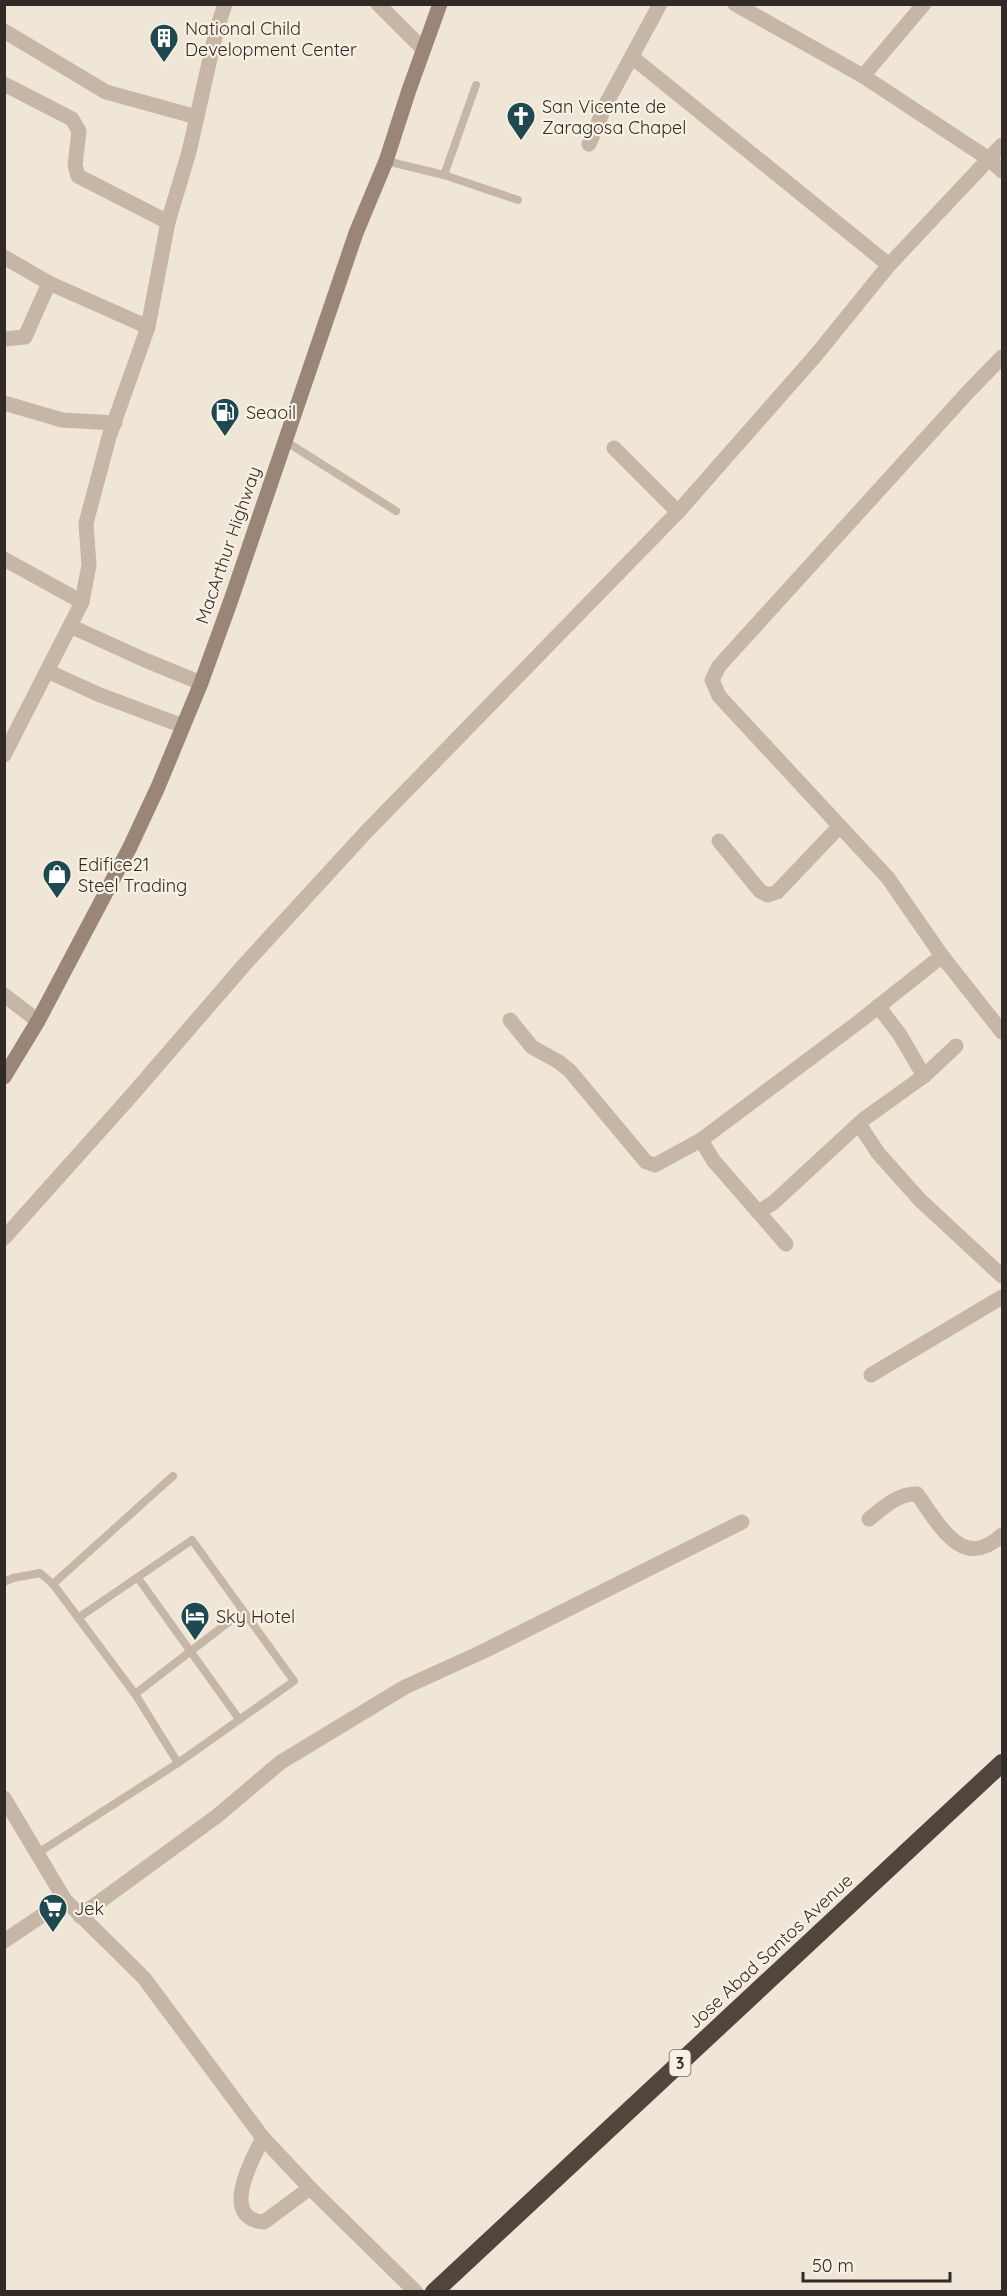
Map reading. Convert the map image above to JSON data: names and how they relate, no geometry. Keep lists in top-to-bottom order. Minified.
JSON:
{"streets":{"highway":["Jose Abad Santos Avenue","3"],"main road":["MacArthur Highway"]},"places":{"building":["National Child Development Center"],"church":["San Vicente de Zaragosa Chapel"],"fuel station":["Seaoil"],"shop":["Edifice21 Steel Trading"],"hotel":["Sky Hotel"],"supermarket":["Jek"]},"scale_bar":"50 m"}
